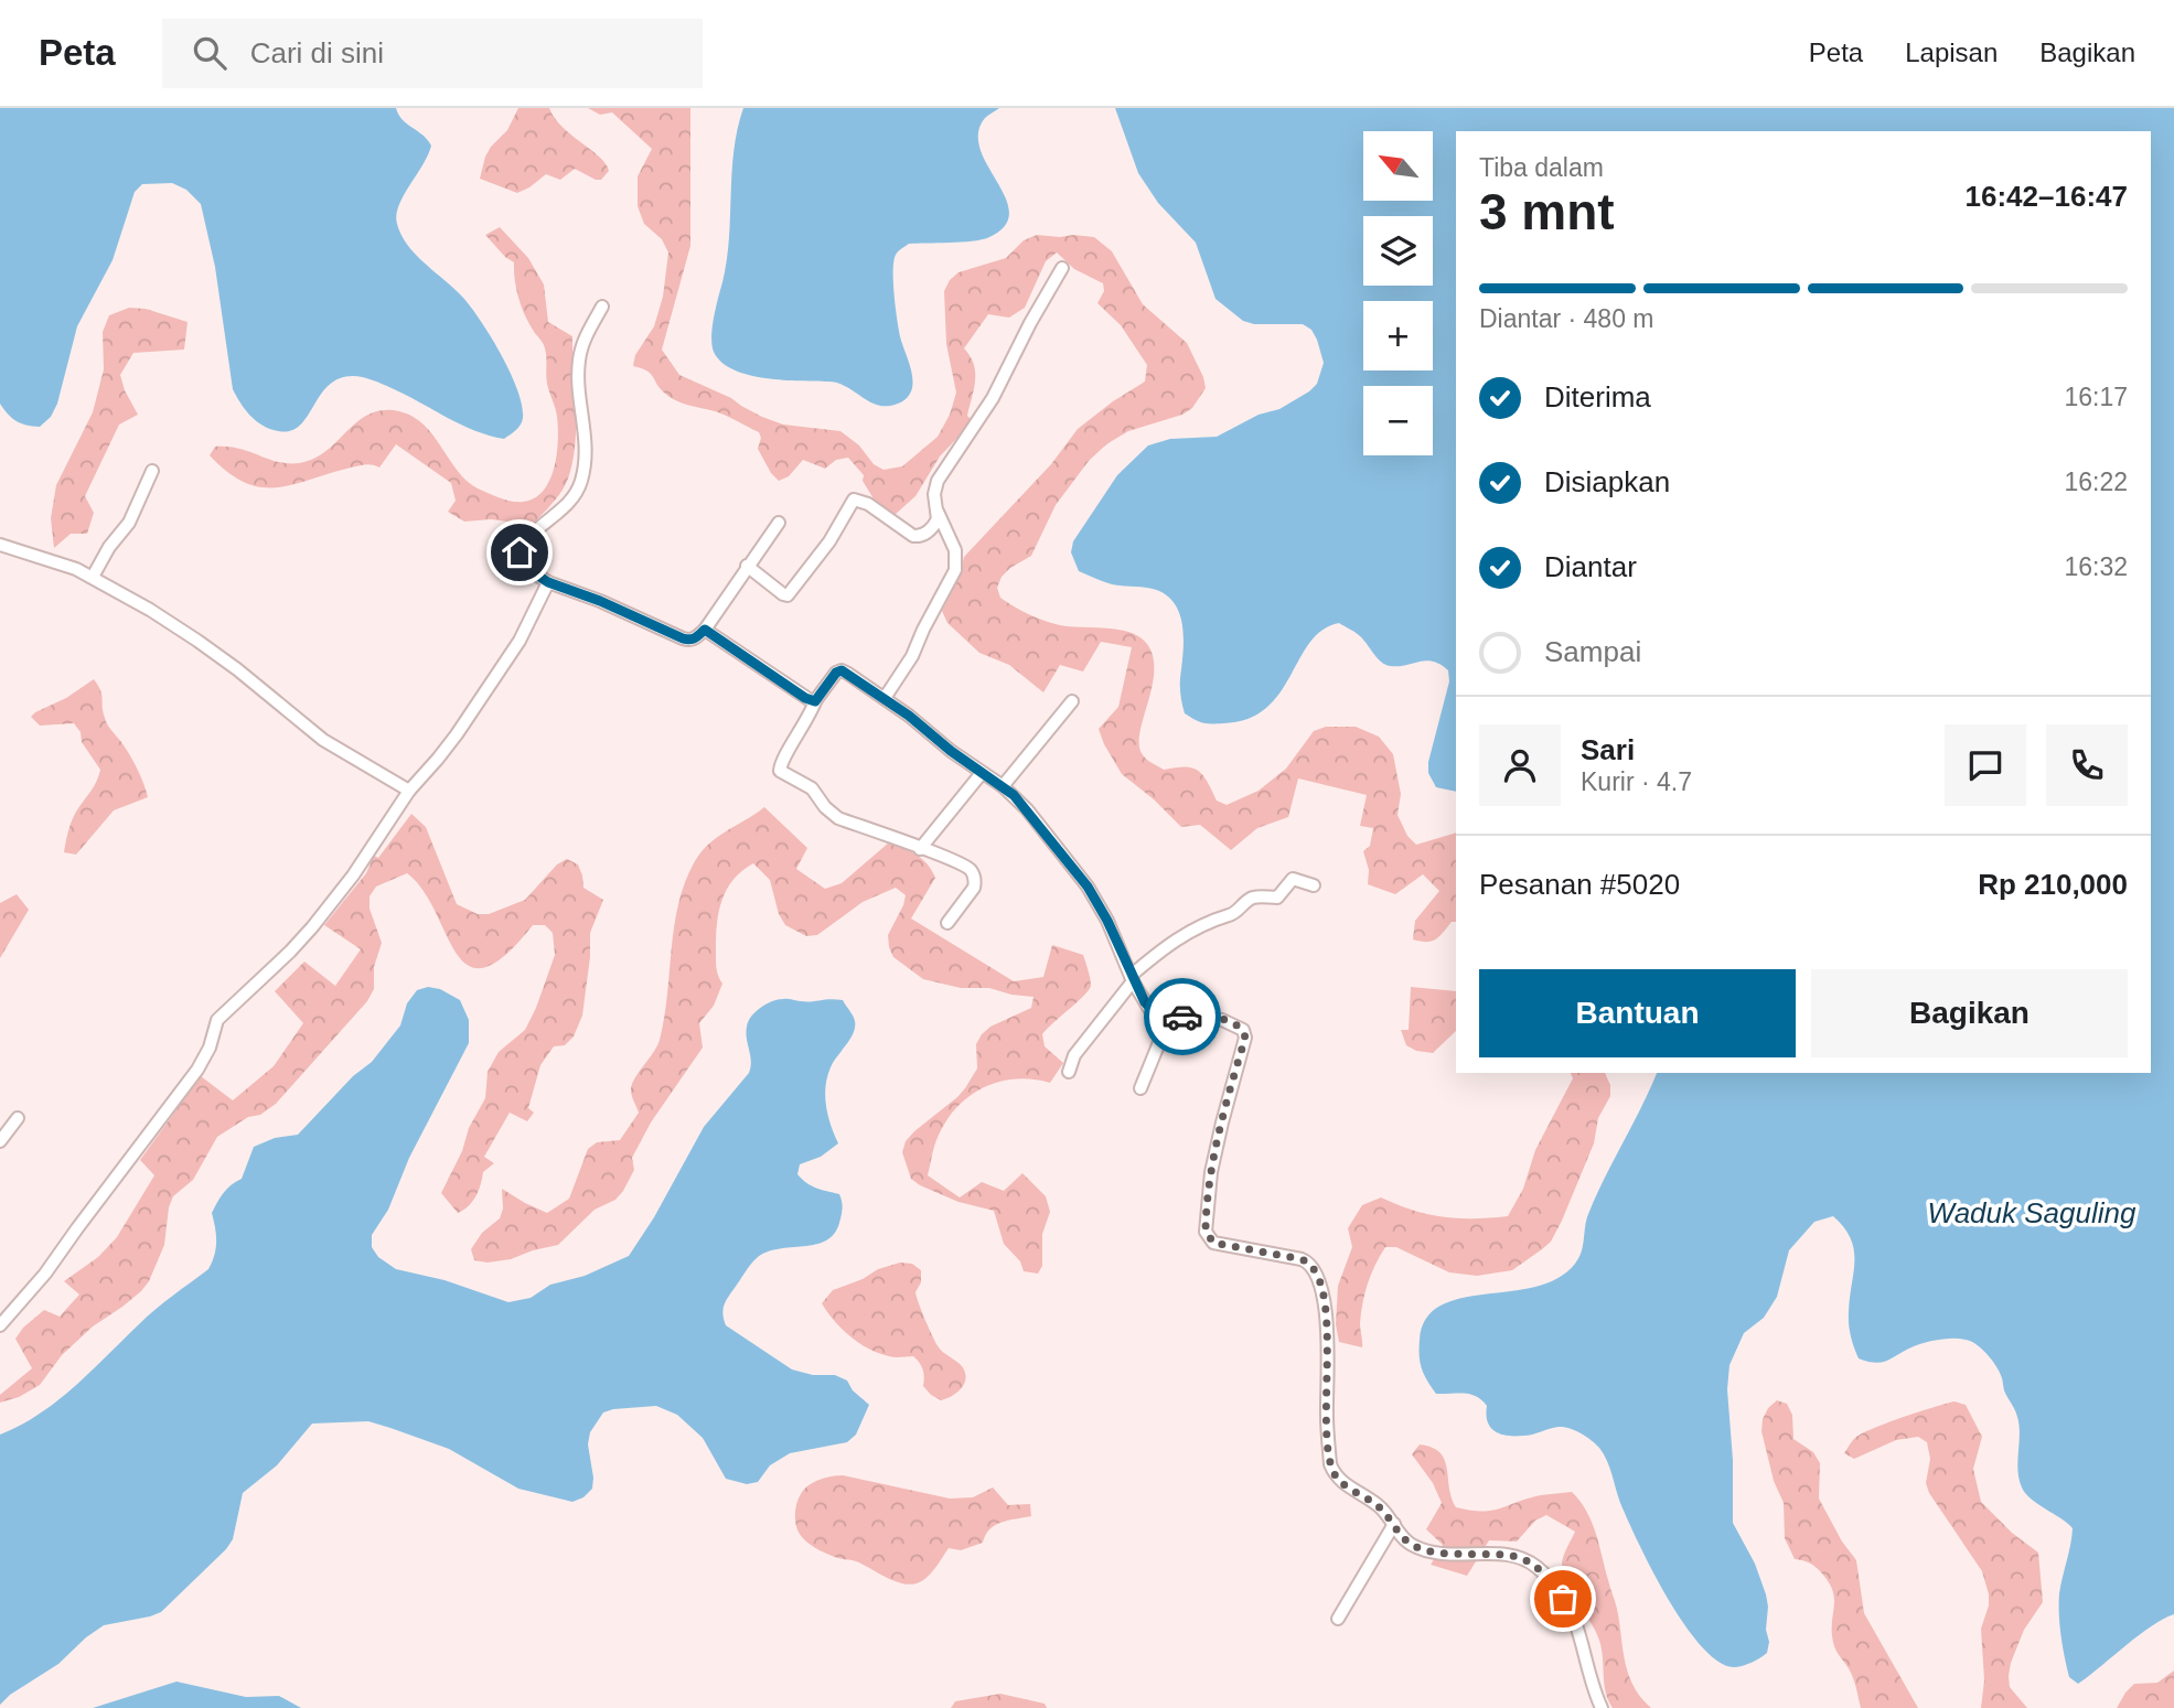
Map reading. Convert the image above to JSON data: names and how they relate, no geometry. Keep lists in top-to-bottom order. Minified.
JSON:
{"water":["Waduk Saguling"],"north":"top left","page":{"header":"Peta","search":"Cari di sini","nav":["Peta","Lapisan","Bagikan"],"map_buttons":["+","−"],"heading":["3 mnt","Tiba dalam","16:42–16:47"],"panel":["Sari","Kurir · 4.7","Pesanan #5020","Rp 210,000"],"bar":"Diantar · 480 m","list":[["Diterima","16:17"],["Disiapkan","16:22"],["Diantar","16:32"],"Sampai"],"buttons":["Bantuan","Bagikan"]}}
